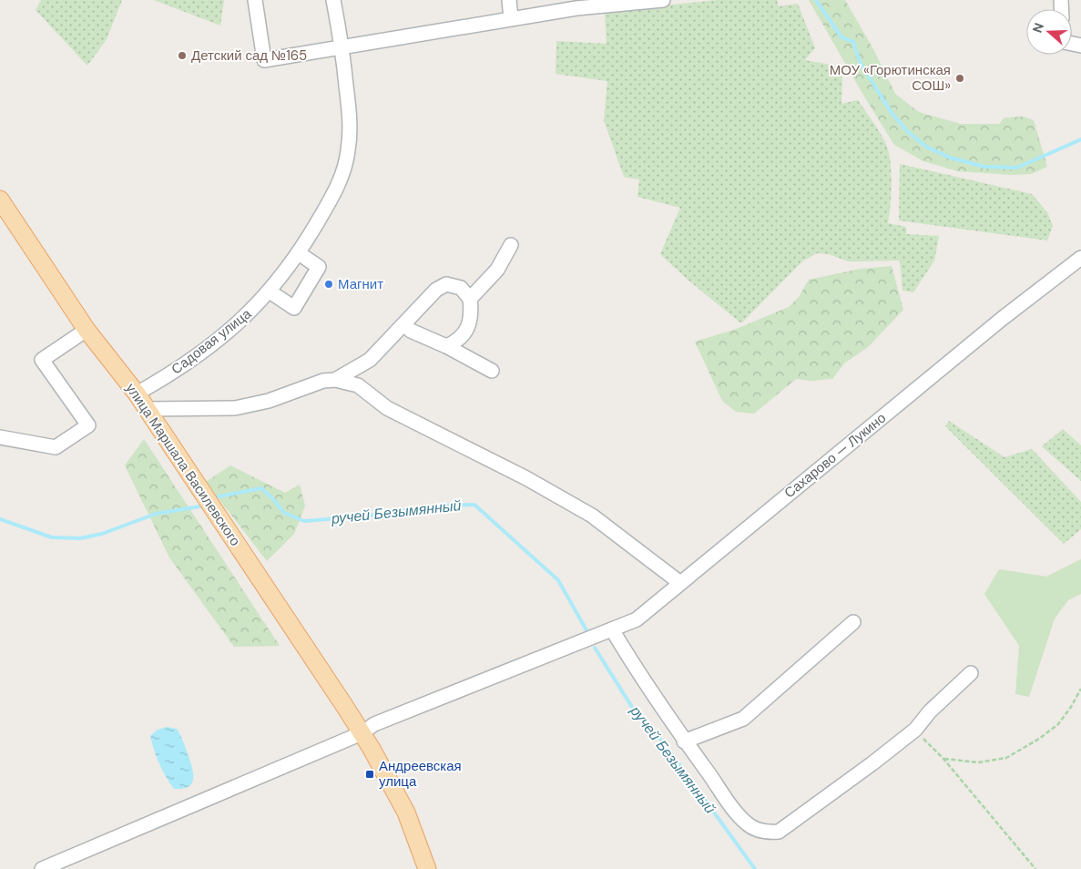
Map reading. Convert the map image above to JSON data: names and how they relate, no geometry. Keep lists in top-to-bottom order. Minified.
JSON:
{"streets":{"main road":["улица Маршала Василевского"],"street":["Садовая улица","Сахарово — Лукино"]},"crossings":[["Садовая улица","улица Маршала Василевского"],["Сахарово — Лукино","улица Маршала Василевского"]],"water":["ручей Безымянный"],"places":{"other":["Детский сад №165","МОУ «Горютинская СОШ»","Магнит"],"transit":["Андреевская улица"]},"north":"left"}
